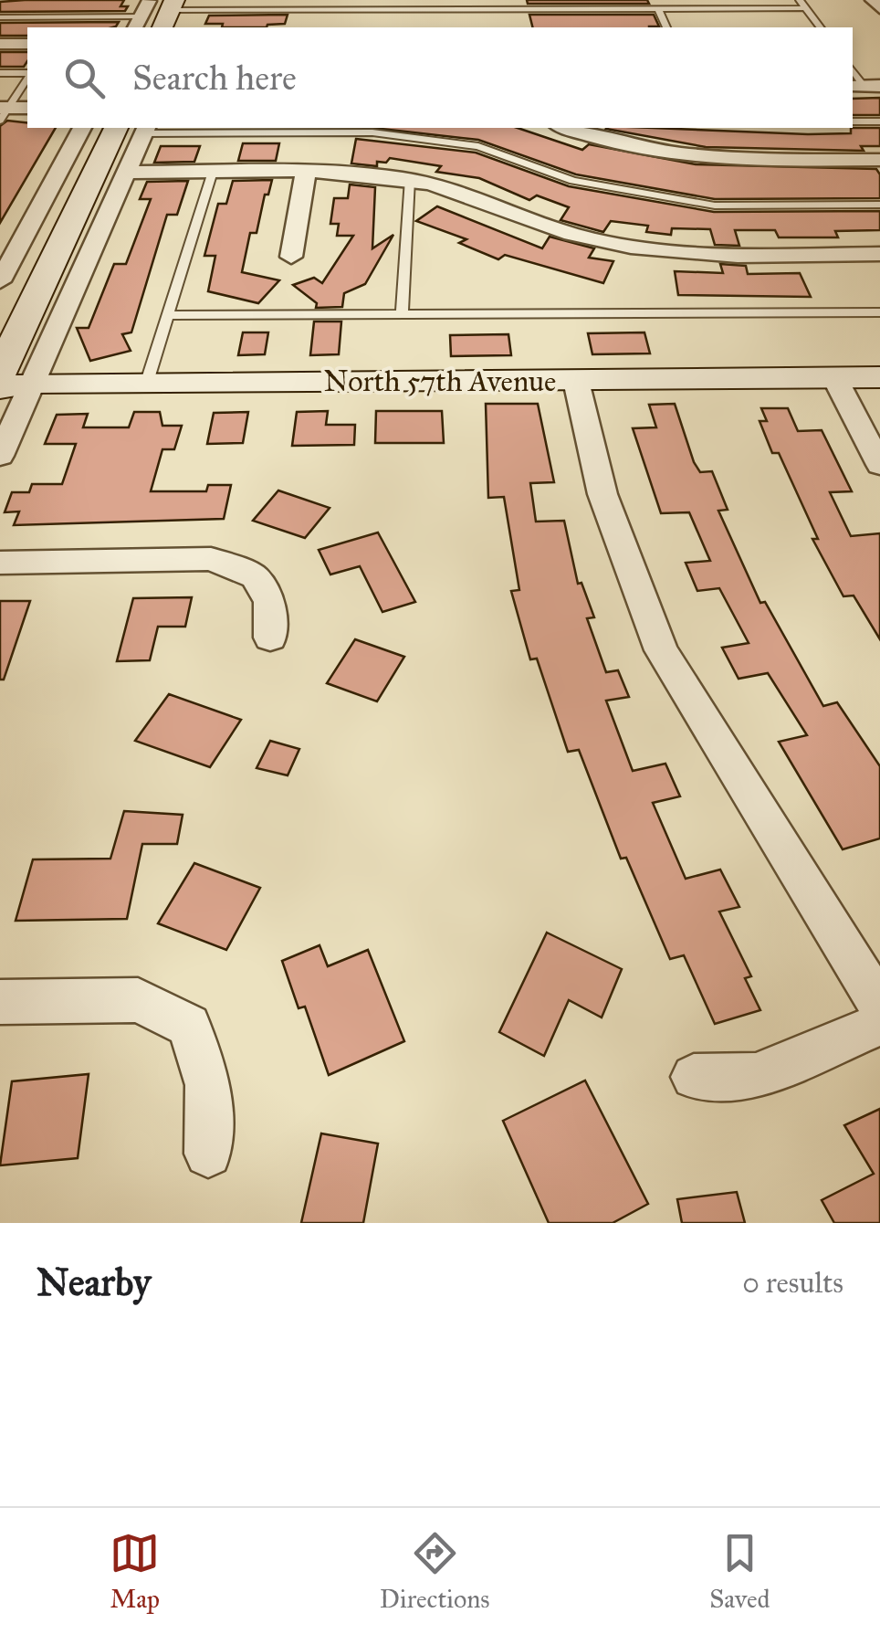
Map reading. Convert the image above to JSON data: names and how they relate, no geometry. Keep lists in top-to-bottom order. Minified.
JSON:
{"streets":{"street":["North 57th Avenue"]},"page":{"search":"Search here","heading":["Nearby","0 results"],"nav":["Map","Directions","Saved"]}}
